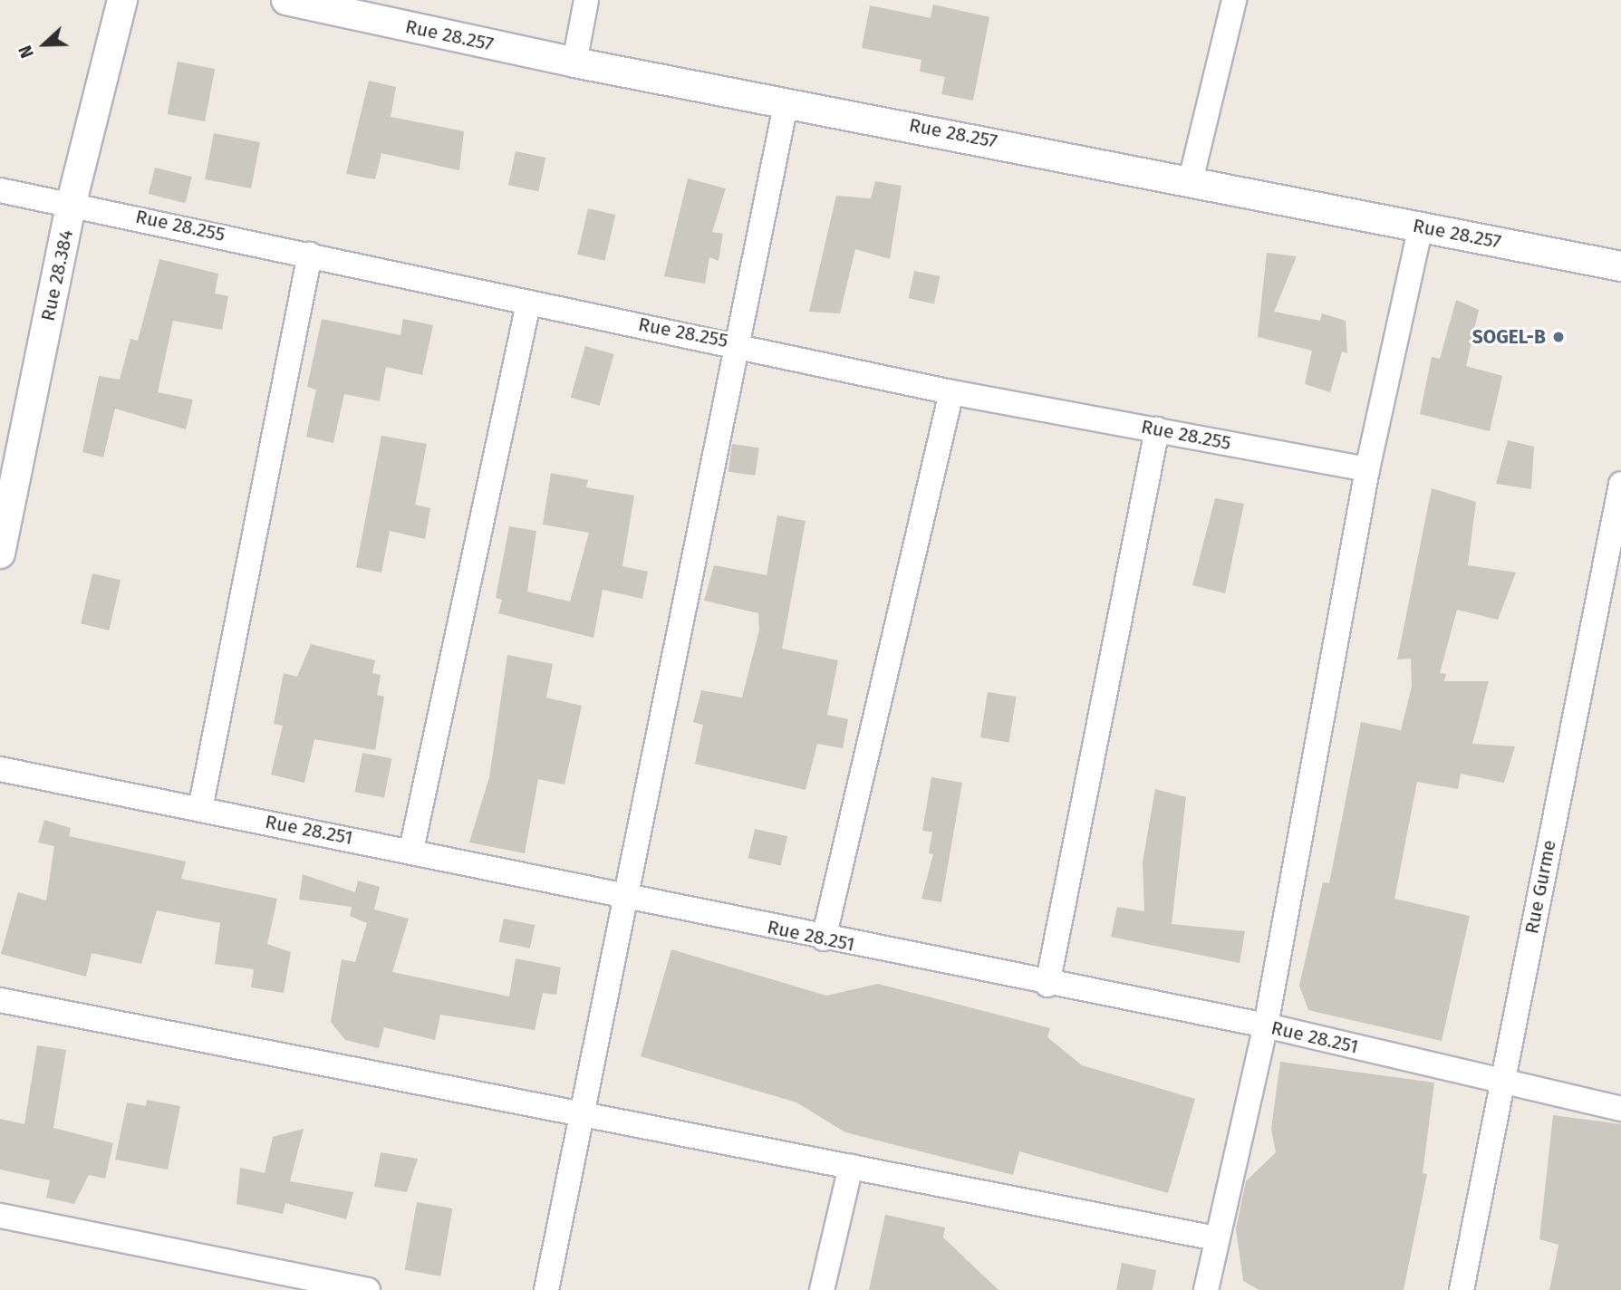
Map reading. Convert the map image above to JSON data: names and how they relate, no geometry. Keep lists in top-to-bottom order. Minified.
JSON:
{"streets":{"street":["Rue 28.257","Rue 28.255","Rue 28.384","Rue 28.251","Rue Gurme"]},"crossings":[["Rue 28.255","Rue 28.384"],["Rue 28.251","Rue Gurme"]],"places":["SOGEL-B"],"north":"left"}
